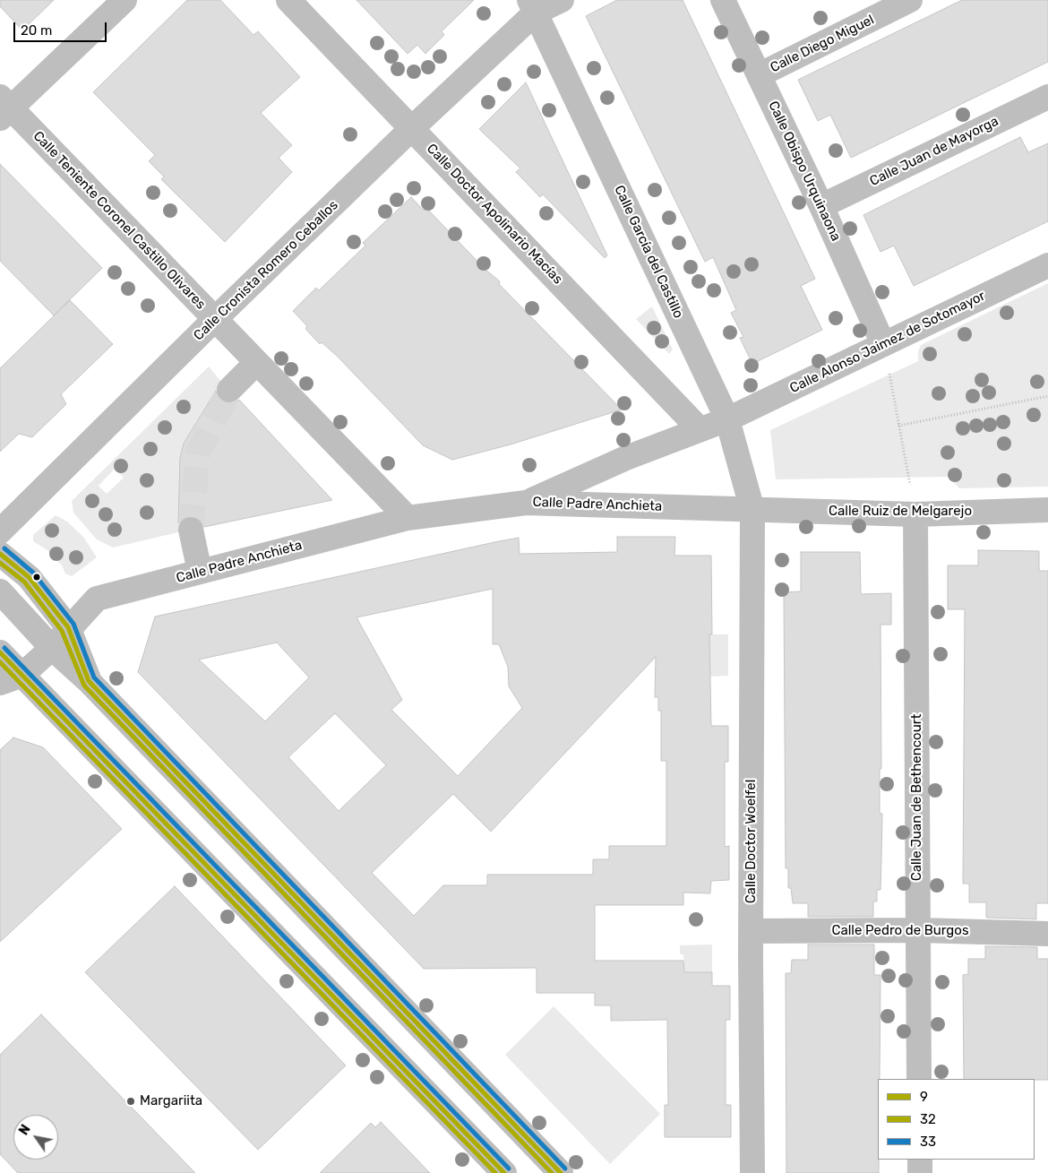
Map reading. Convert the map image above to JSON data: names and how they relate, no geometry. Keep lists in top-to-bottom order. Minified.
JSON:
{"streets":{"street":["Calle Diego Miguel","Calle Juan de Mayorga","Calle Obispo Urquinaona","Calle Doctor Apolinario Macías","Calle Teniente Coronel Castillo Olivares","Calle García del Castillo","Calle Cronista Romero Ceballos","Calle Alonso Jaimez de Sotomayor","Calle Padre Anchieta","Calle Ruiz de Melgarejo","Calle Juan de Bethencourt","Calle Doctor Woelfel","Calle Pedro de Burgos"]},"crossings":[["Calle Diego Miguel","Calle Obispo Urquinaona"],["Calle Juan de Mayorga","Calle Obispo Urquinaona"],["Calle Obispo Urquinaona","Calle Alonso Jaimez de Sotomayor"],["Calle Doctor Apolinario Macías","Calle Cronista Romero Ceballos"],["Calle Doctor Apolinario Macías","Calle Padre Anchieta"],["Calle Teniente Coronel Castillo Olivares","Calle Cronista Romero Ceballos"],["Calle Teniente Coronel Castillo Olivares","Calle Padre Anchieta"],["Calle García del Castillo","Calle Cronista Romero Ceballos"],["Calle García del Castillo","Calle Alonso Jaimez de Sotomayor"],["Calle García del Castillo","Calle Padre Anchieta"],["Calle García del Castillo","Calle Ruiz de Melgarejo"],["Calle García del Castillo","Calle Doctor Woelfel"],["Calle Alonso Jaimez de Sotomayor","Calle Padre Anchieta"],["Calle Padre Anchieta","Calle Ruiz de Melgarejo"],["Calle Padre Anchieta","Calle Doctor Woelfel"],["Calle Ruiz de Melgarejo","Calle Juan de Bethencourt"],["Calle Ruiz de Melgarejo","Calle Doctor Woelfel"],["Calle Juan de Bethencourt","Calle Pedro de Burgos"],["Calle Doctor Woelfel","Calle Pedro de Burgos"]],"places":["Margariita"],"lines":["transit line 33","transit line 9","transit line 32"],"legend":["9","32","33"],"scale_bar":"20 m","north":"top left"}
